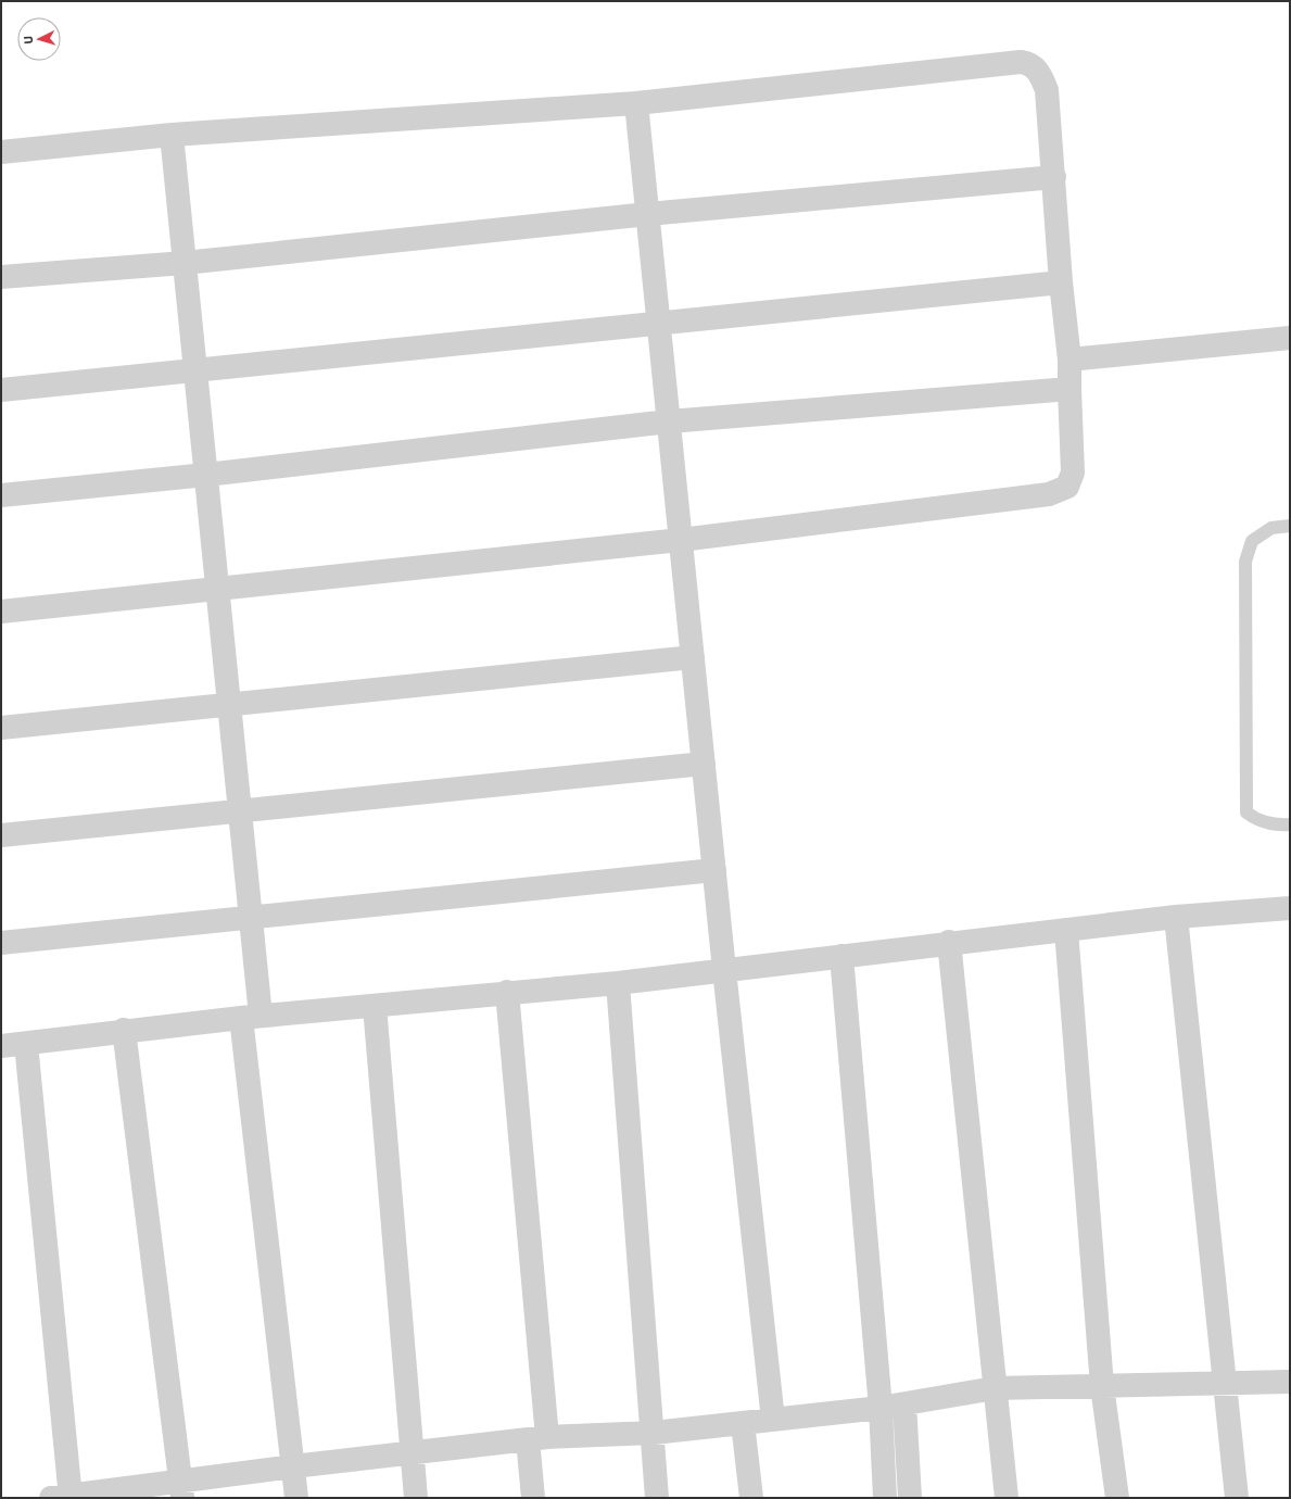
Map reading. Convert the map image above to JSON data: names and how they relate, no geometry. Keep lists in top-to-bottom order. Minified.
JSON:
{"north":"left"}
